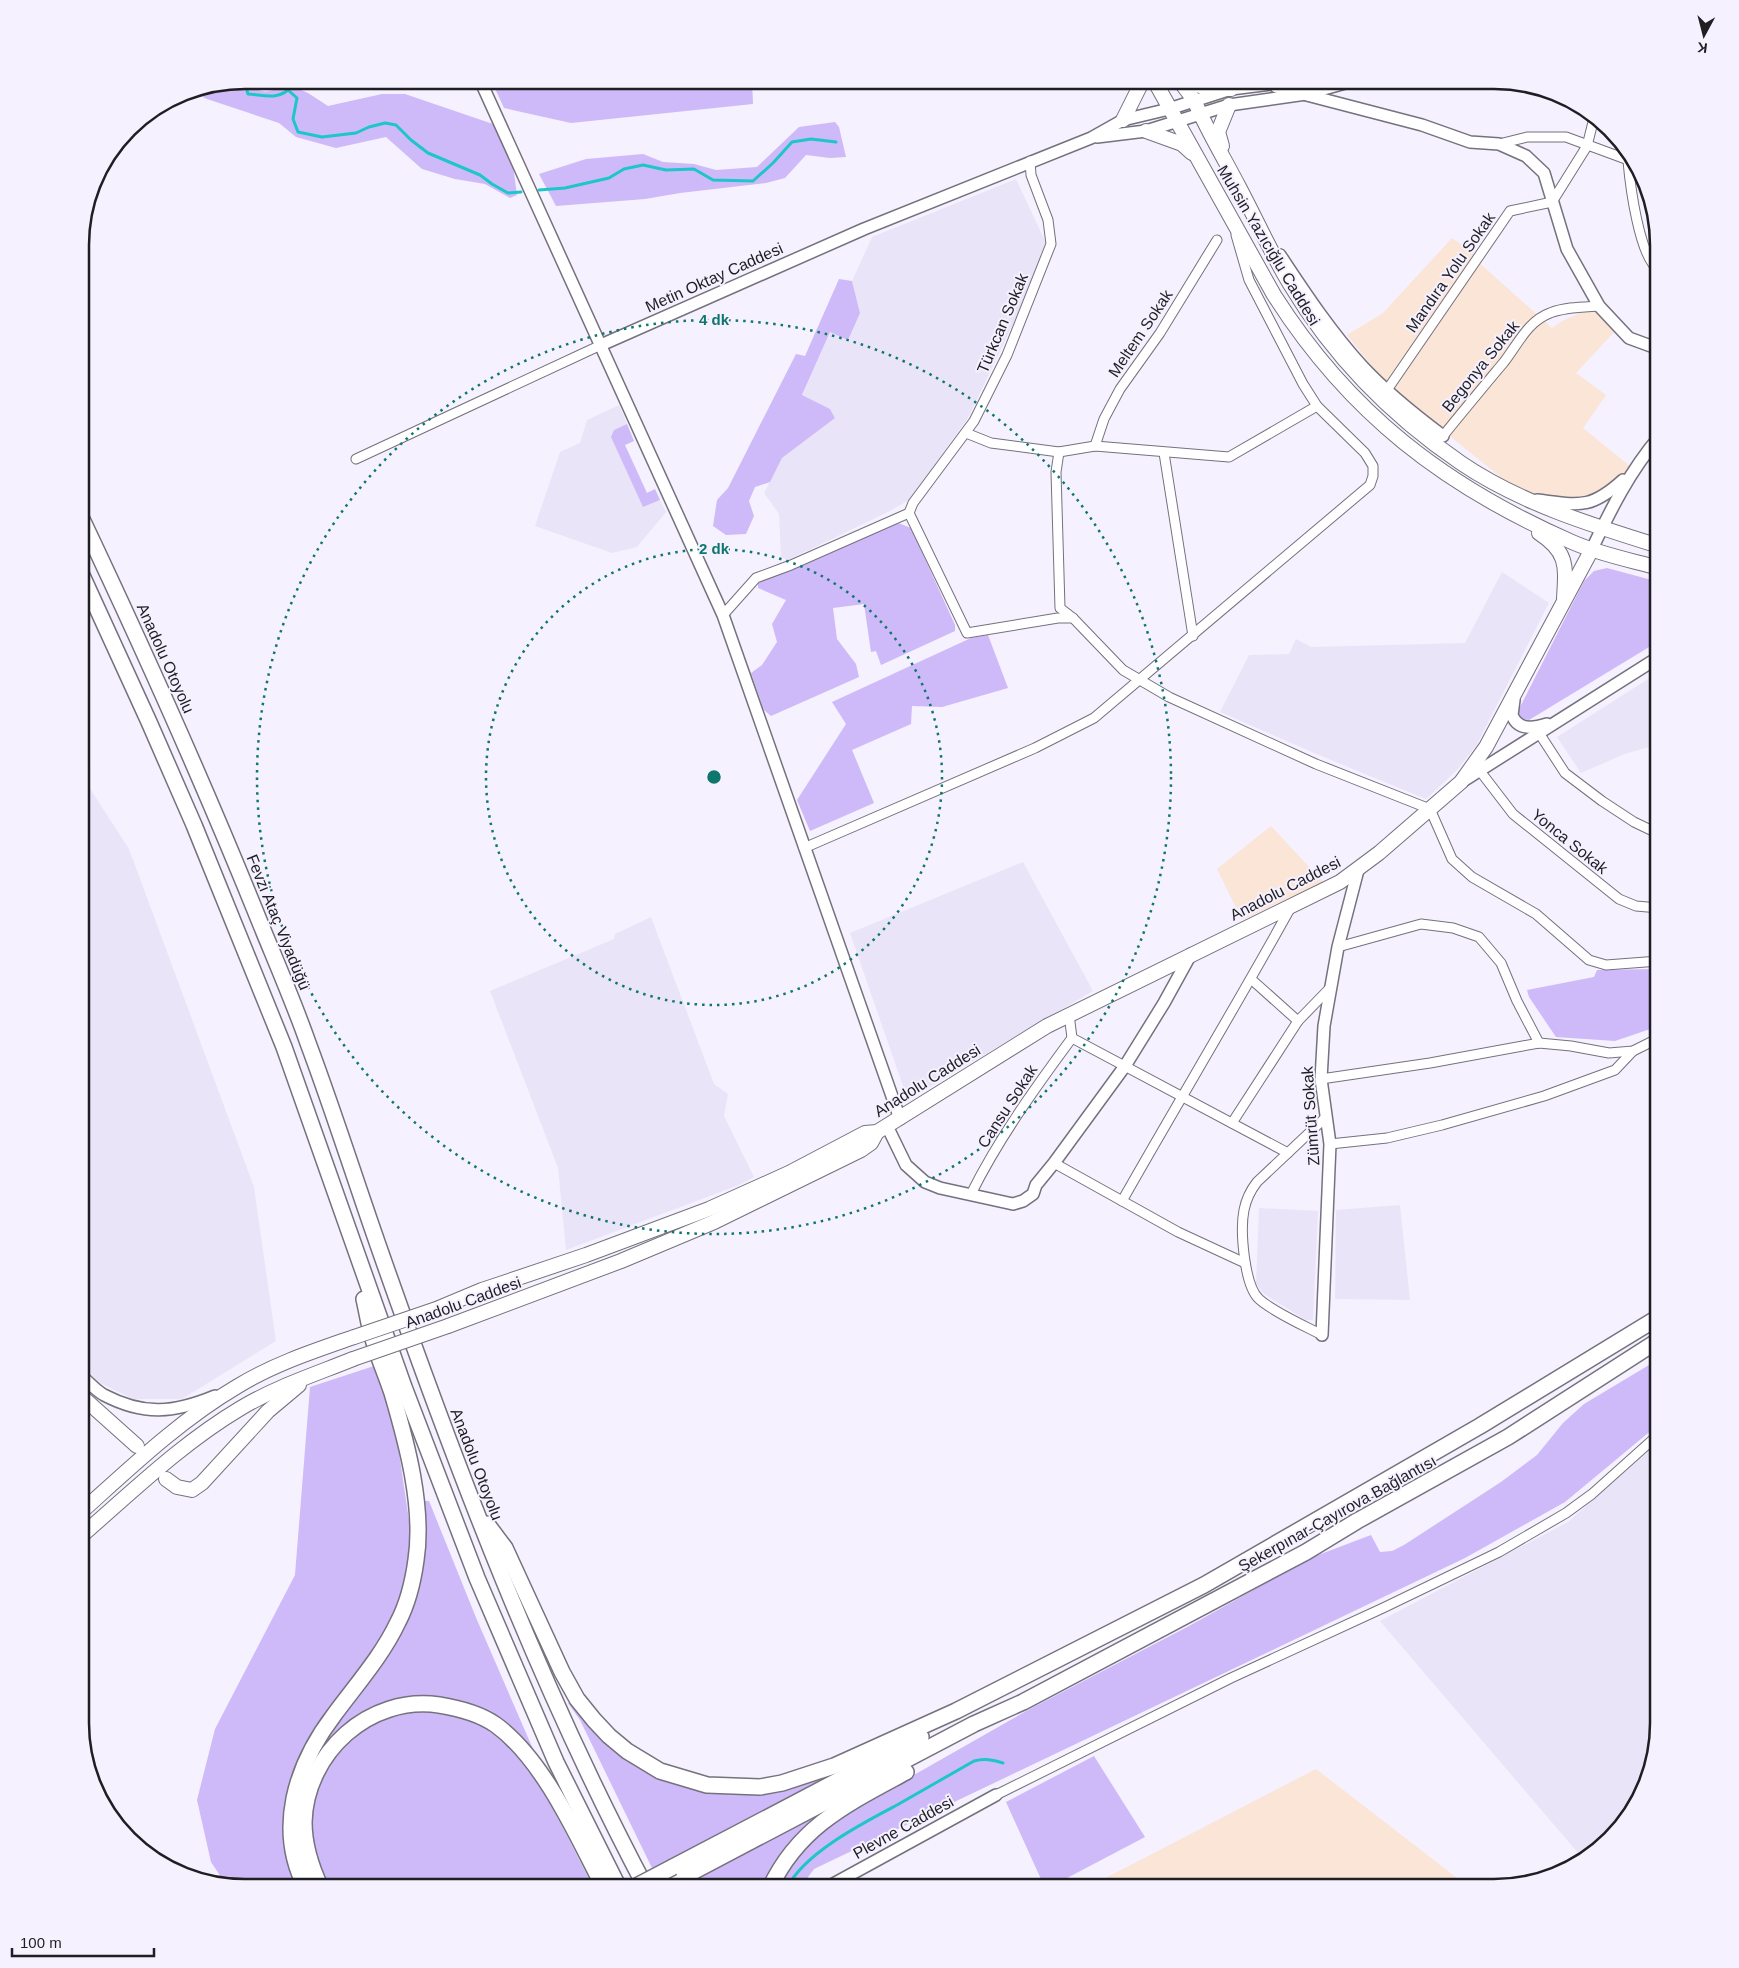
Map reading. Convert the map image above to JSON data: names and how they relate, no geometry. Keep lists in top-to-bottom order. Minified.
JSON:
{"streets":{"highway":["Anadolu Otoyolu","Fevzi Ataç Viyadüğü","Şekerpınar-Çayırova Bağlantısı"],"main road":["Muhsin Yazıcığlu Caddesi","Anadolu Caddesi"],"street":["Mandıra Yolu Sokak","Metin Oktay Caddesi","Türkcan Sokak","Meltem Sokak","Begonya Sokak","Yonca Sokak","Cansu Sokak","Zümrüt Sokak","Plevne Caddesi"]},"crossings":[["Muhsin Yazıcığlu Caddesi","Mandıra Yolu Sokak"],["Muhsin Yazıcığlu Caddesi","Metin Oktay Caddesi"],["Muhsin Yazıcığlu Caddesi","Begonya Sokak"],["Muhsin Yazıcığlu Caddesi","Anadolu Caddesi"],["Metin Oktay Caddesi","Türkcan Sokak"],["Anadolu Otoyolu","Fevzi Ataç Viyadüğü"],["Anadolu Caddesi","Zümrüt Sokak"]],"scale_bar":"100 m","north":"bottom","rings":["4 dk","2 dk"]}
